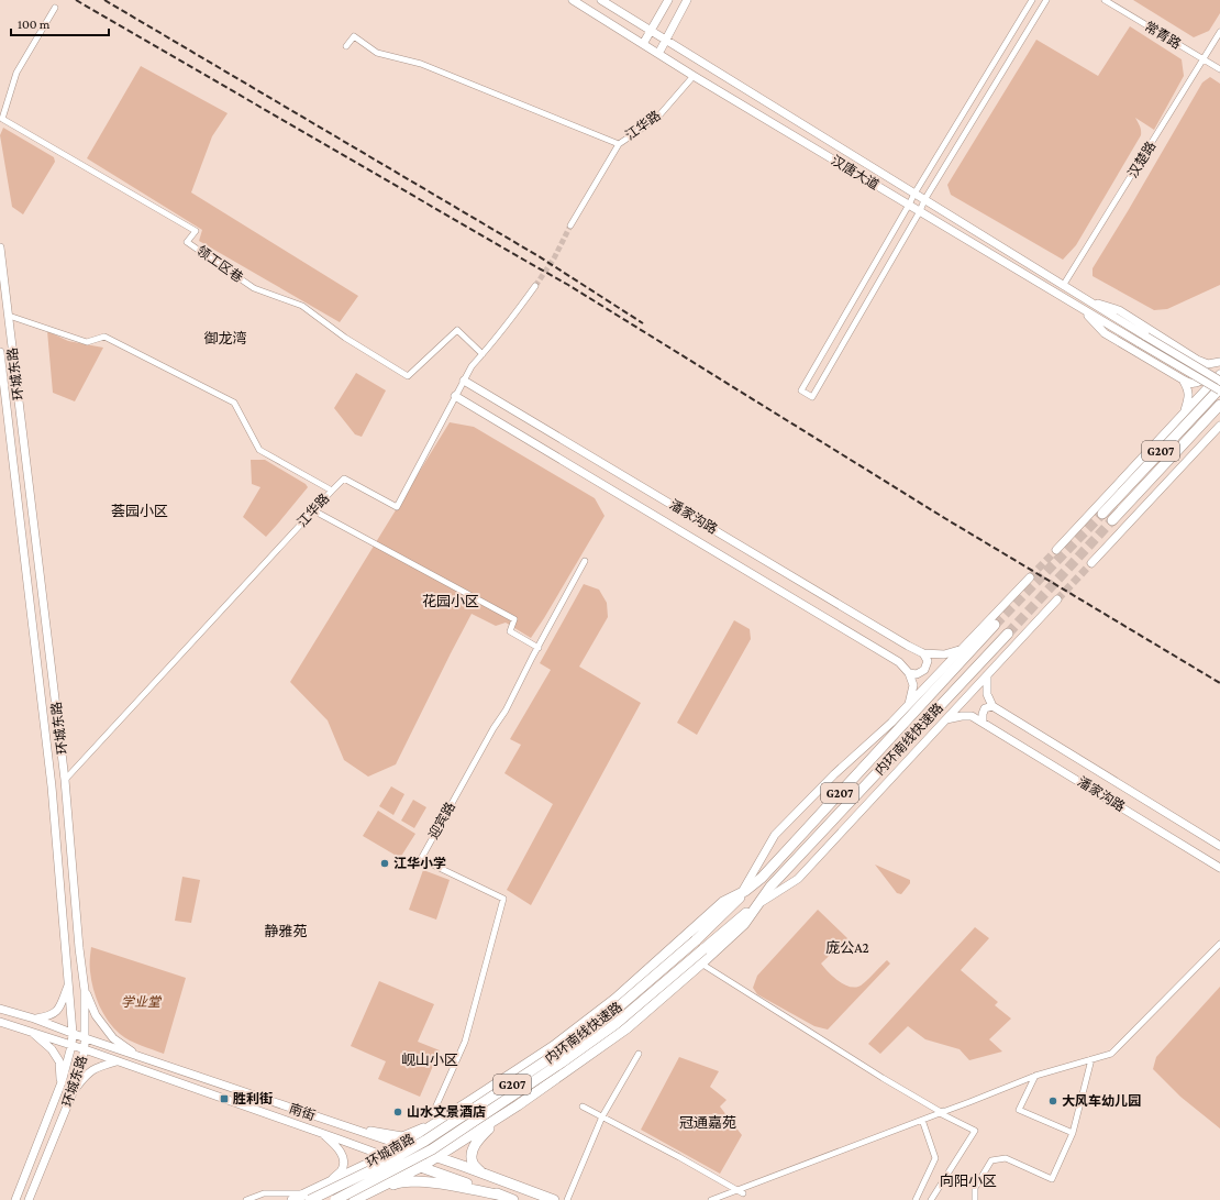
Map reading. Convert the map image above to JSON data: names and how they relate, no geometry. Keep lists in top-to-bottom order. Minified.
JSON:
{"streets":{"highway":["G207","内环南线快速路","南街","环城南路"],"main road":["汉唐大道","环城东路","潘家沟路"],"street":["常青路","江华路","汉楚路","领工区巷","迎宾路"]},"crossings":[["常青路","汉楚路"],["江华路","汉唐大道"],["江华路","领工区巷"],["江华路","环城东路"],["江华路","潘家沟路"],["汉楚路","汉唐大道"],["汉唐大道","G207"],["环城东路","南街"],["内环南线快速路","环城南路"],["迎宾路","环城南路"],["南街","环城南路"]],"districts":["御龙湾","荟园小区","花园小区","静雅苑","庞公A2","岘山小区","冠通嘉苑","向阳小区"],"parks":["学业堂"],"places":{"other":["江华小学","大风车幼儿园","山水文景酒店"],"transit":["胜利街"]},"scale_bar":"100 m"}
